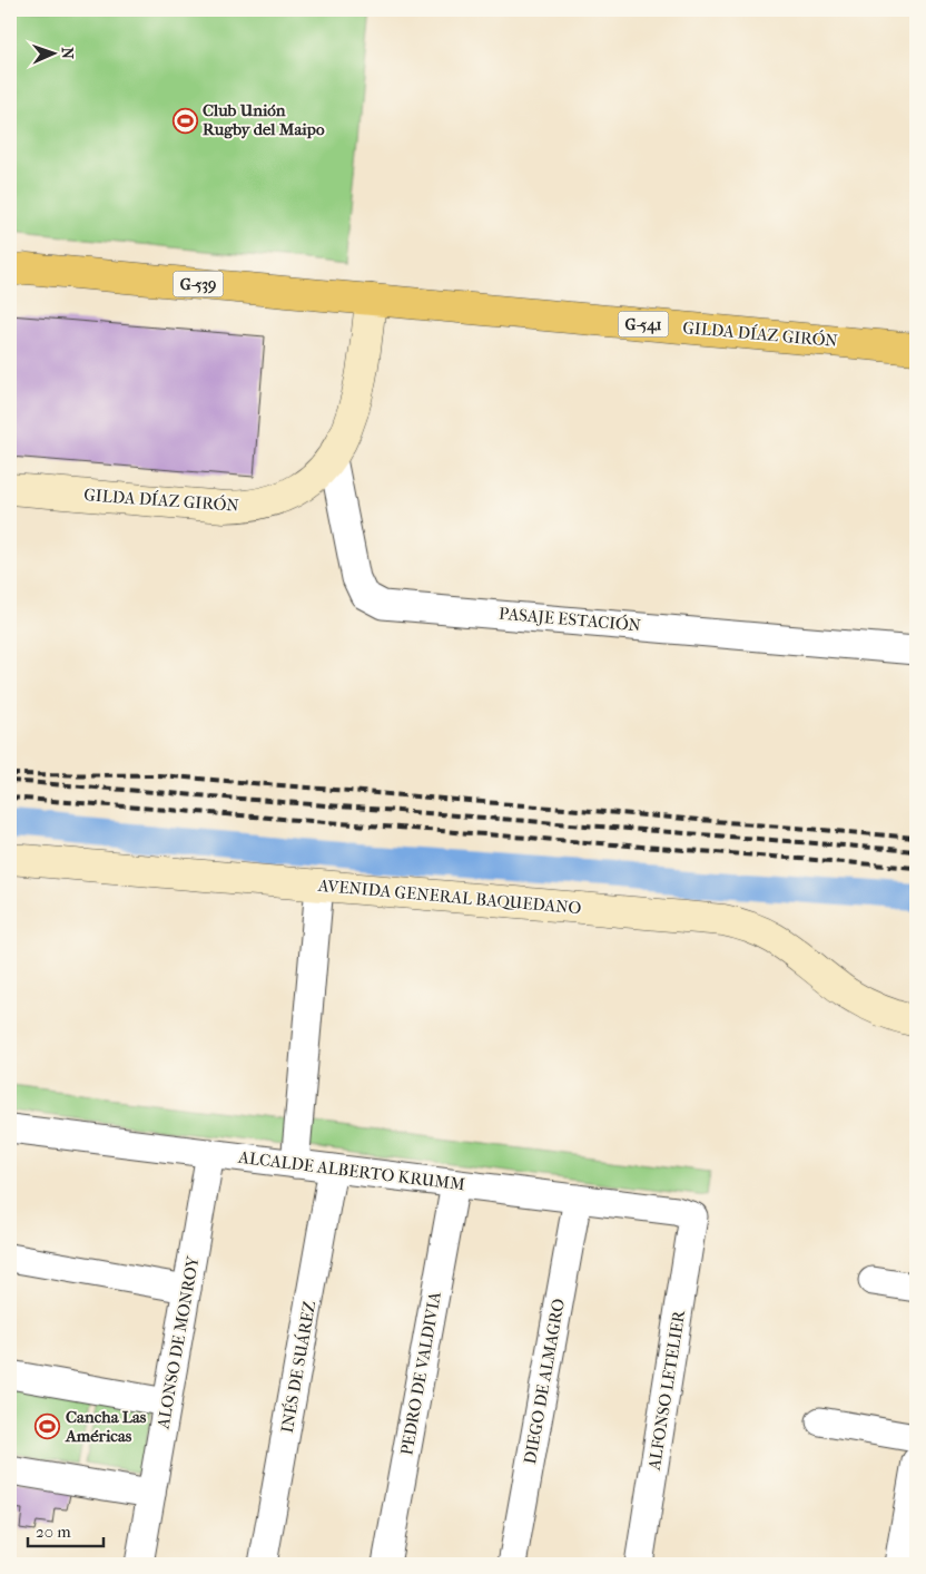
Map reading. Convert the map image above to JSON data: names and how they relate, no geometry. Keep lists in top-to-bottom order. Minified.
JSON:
{"streets":{"main road":["G-539","G-541","GILDA DÍAZ GIRÓN","AVENIDA GENERAL BAQUEDANO"],"street":["PASAJE ESTACIÓN","ALCALDE ALBERTO KRUMM","ALONSO DE MONROY","INÉS DE SUÁREZ","PEDRO DE VALDIVIA","DIEGO DE ALMAGRO","ALFONSO LETELIER"]},"crossings":[["GILDA DÍAZ GIRÓN","PASAJE ESTACIÓN"],["ALCALDE ALBERTO KRUMM","ALONSO DE MONROY"],["ALCALDE ALBERTO KRUMM","INÉS DE SUÁREZ"],["ALCALDE ALBERTO KRUMM","PEDRO DE VALDIVIA"],["ALCALDE ALBERTO KRUMM","DIEGO DE ALMAGRO"],["ALCALDE ALBERTO KRUMM","ALFONSO LETELIER"]],"places":{"sports":["Club Unión Rugby del Maipo","Cancha Las Américas"]},"scale_bar":"20 m","north":"right"}
